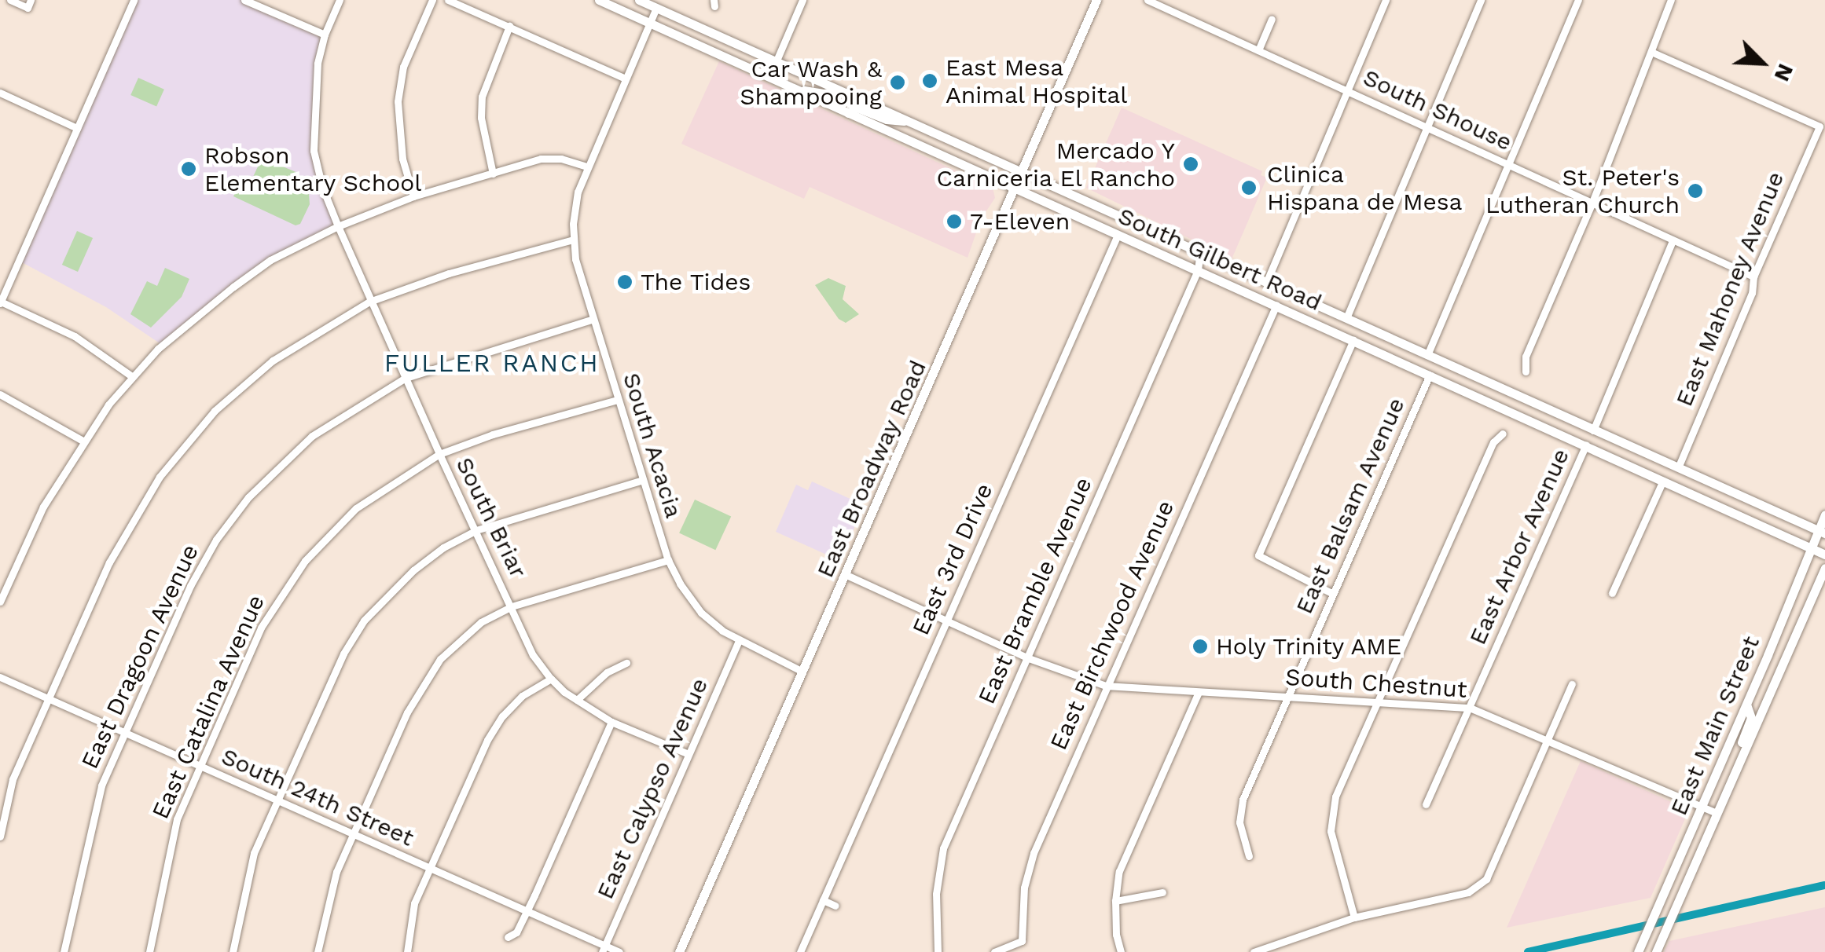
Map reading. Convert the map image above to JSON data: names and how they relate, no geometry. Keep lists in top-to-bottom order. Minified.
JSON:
{"streets":{"main road":["South Gilbert Road","East Broadway Road","East Main Street"],"street":["South Shouse","East Mahoney Avenue","South Acacia","East Balsam Avenue","South Briar","East Arbor Avenue","East 3rd Drive","East Bramble Avenue","East Birchwood Avenue","East Dragoon Avenue","South Chestnut","East Catalina Avenue","East Calypso Avenue","South 24th Street"]},"crossings":[["South Shouse","East Mahoney Avenue"],["South Gilbert Road","East Mahoney Avenue"],["South Gilbert Road","South Acacia"],["South Gilbert Road","East Broadway Road"],["South Gilbert Road","East Balsam Avenue"],["South Gilbert Road","East Arbor Avenue"],["South Gilbert Road","East 3rd Drive"],["South Gilbert Road","East Bramble Avenue"],["South Gilbert Road","East Birchwood Avenue"],["South Gilbert Road","East Main Street"],["South Acacia","East Broadway Road"],["South Acacia","East Dragoon Avenue"],["South Acacia","East Catalina Avenue"],["South Acacia","East Calypso Avenue"],["East Broadway Road","South Chestnut"],["East Balsam Avenue","South Chestnut"],["South Briar","East Dragoon Avenue"],["South Briar","East Catalina Avenue"],["South Briar","East Calypso Avenue"],["East Arbor Avenue","South Chestnut"],["East 3rd Drive","South Chestnut"],["East Bramble Avenue","South Chestnut"],["East Birchwood Avenue","South Chestnut"],["East Dragoon Avenue","South 24th Street"],["South Chestnut","East Main Street"],["East Catalina Avenue","South 24th Street"],["East Calypso Avenue","South 24th Street"]],"districts":["FULLER RANCH"],"places":["East Mesa Animal Hospital","Car Wash & Shampooing","Mercado Y Carniceria El Rancho","Robson Elementary School","Clinica Hispana de Mesa","St. Peter's Lutheran Church","7-Eleven","The Tides","Holy Trinity AME"],"north":"bottom right"}
